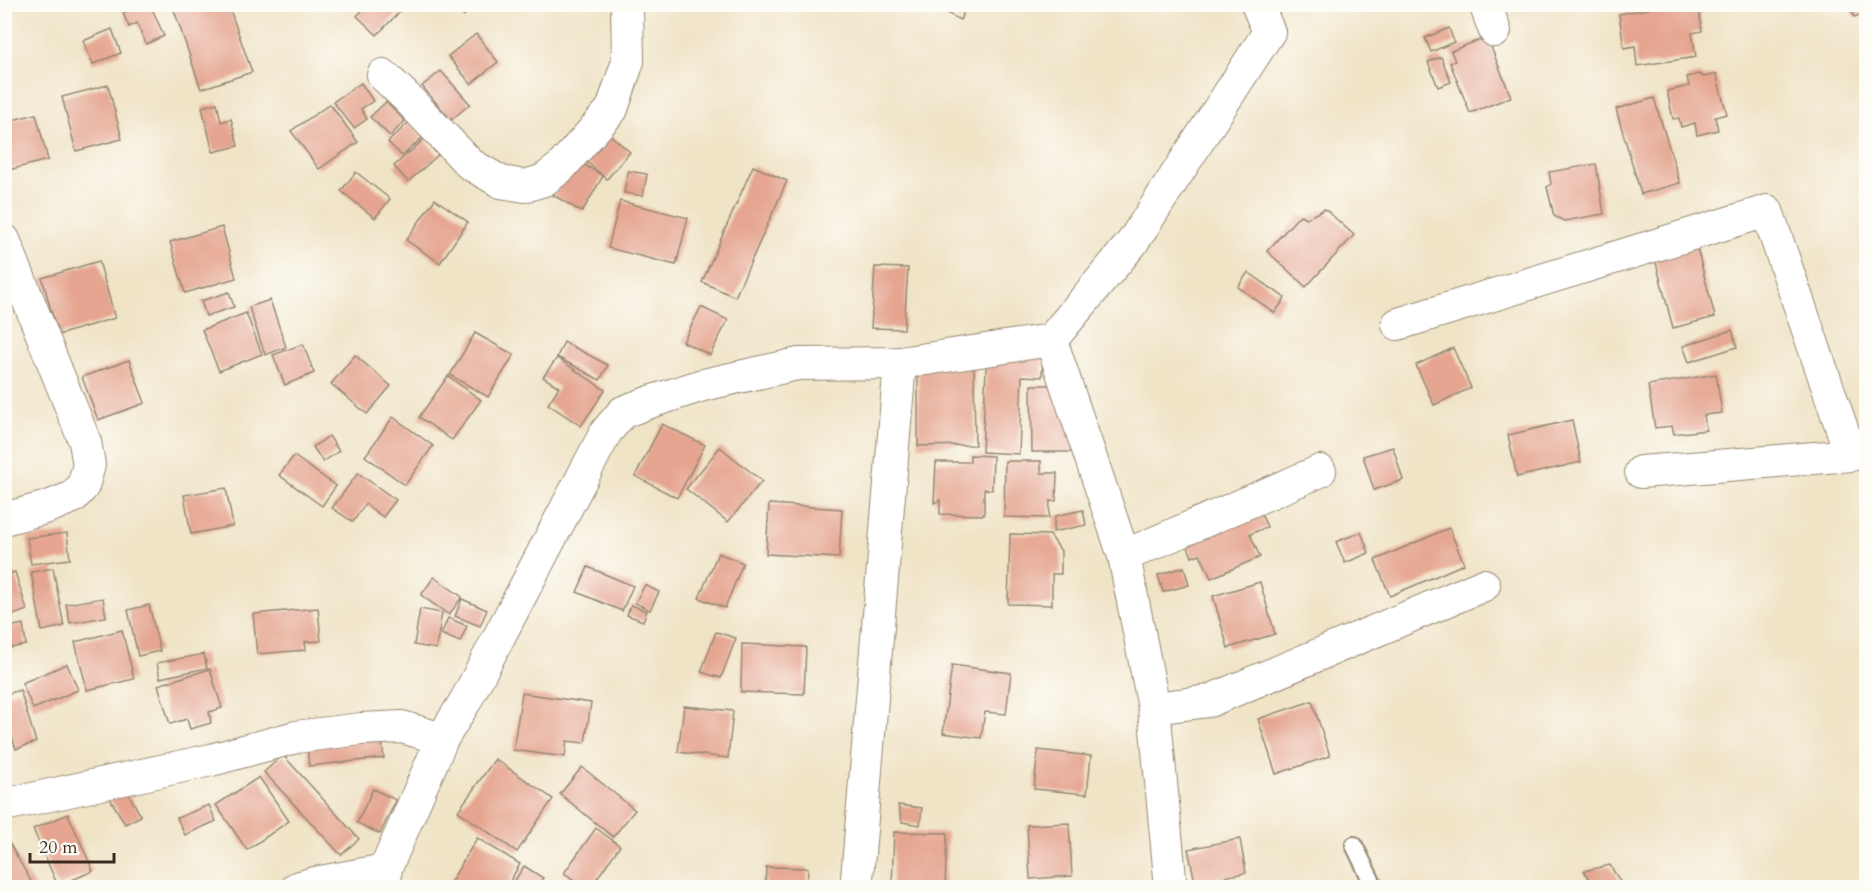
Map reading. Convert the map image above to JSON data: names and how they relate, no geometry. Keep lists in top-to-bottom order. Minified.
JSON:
{"scale_bar":"20 m"}
